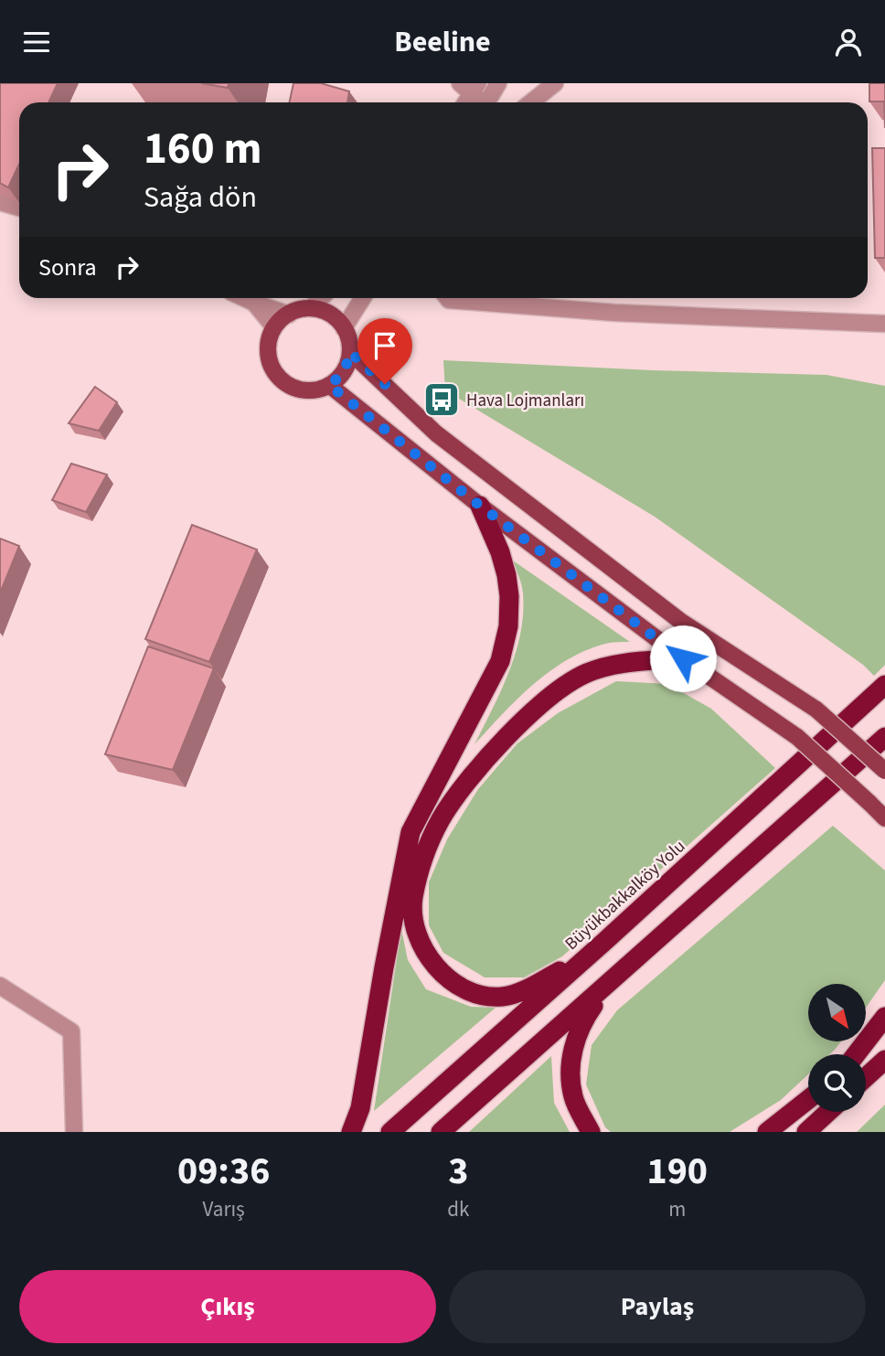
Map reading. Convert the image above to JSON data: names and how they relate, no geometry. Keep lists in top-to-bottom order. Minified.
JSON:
{"streets":{"highway":["Büyükbakkalköy Yolu"]},"places":{"bus stop":["Hava Lojmanları"]},"north":"bottom right","page":{"header":"Beeline","turn":["160 m","Sağa dön"],"then":"Sonra","eta":["09:36","Varış","3","dk","190","m"],"buttons":["Çıkış","Paylaş"]}}
